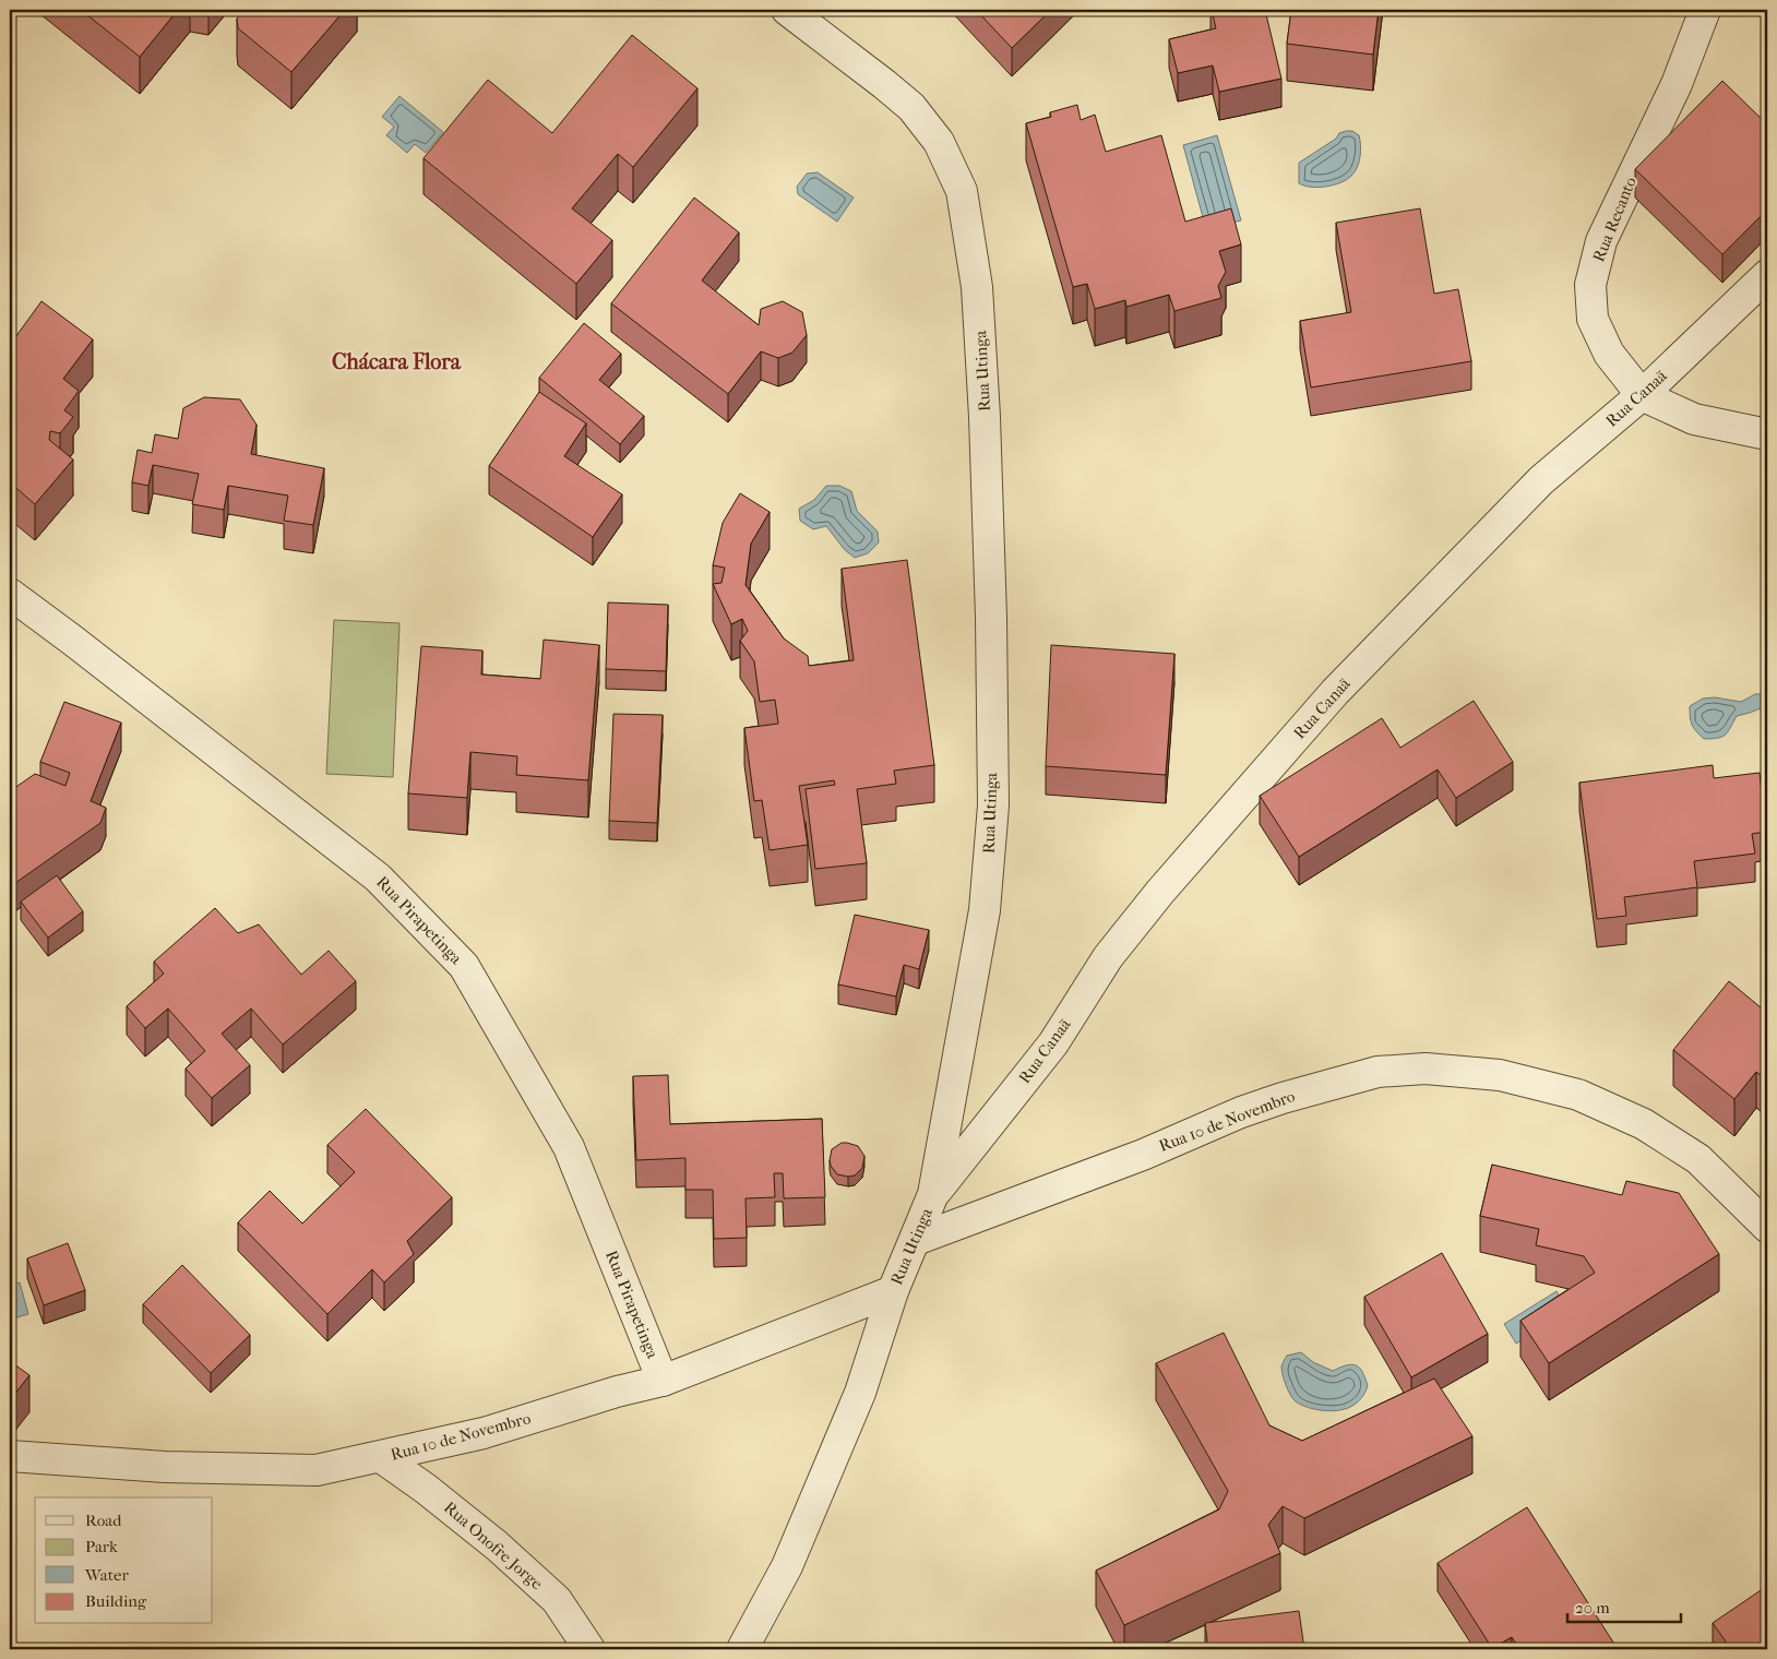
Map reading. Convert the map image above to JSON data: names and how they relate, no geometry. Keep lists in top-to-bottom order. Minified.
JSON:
{"streets":{"street":["Rua Recanto","Rua Utinga","Rua Canaã","Rua Pirapetinga","Rua 10 de Novembro","Rua Onofre Jorge"]},"crossings":[["Rua Recanto","Rua Canaã"],["Rua Utinga","Rua Canaã"],["Rua Utinga","Rua 10 de Novembro"],["Rua Pirapetinga","Rua 10 de Novembro"],["Rua 10 de Novembro","Rua Onofre Jorge"]],"districts":["Chácara Flora"],"legend":["Road","Park","Water","Building"],"scale_bar":"20 m"}
